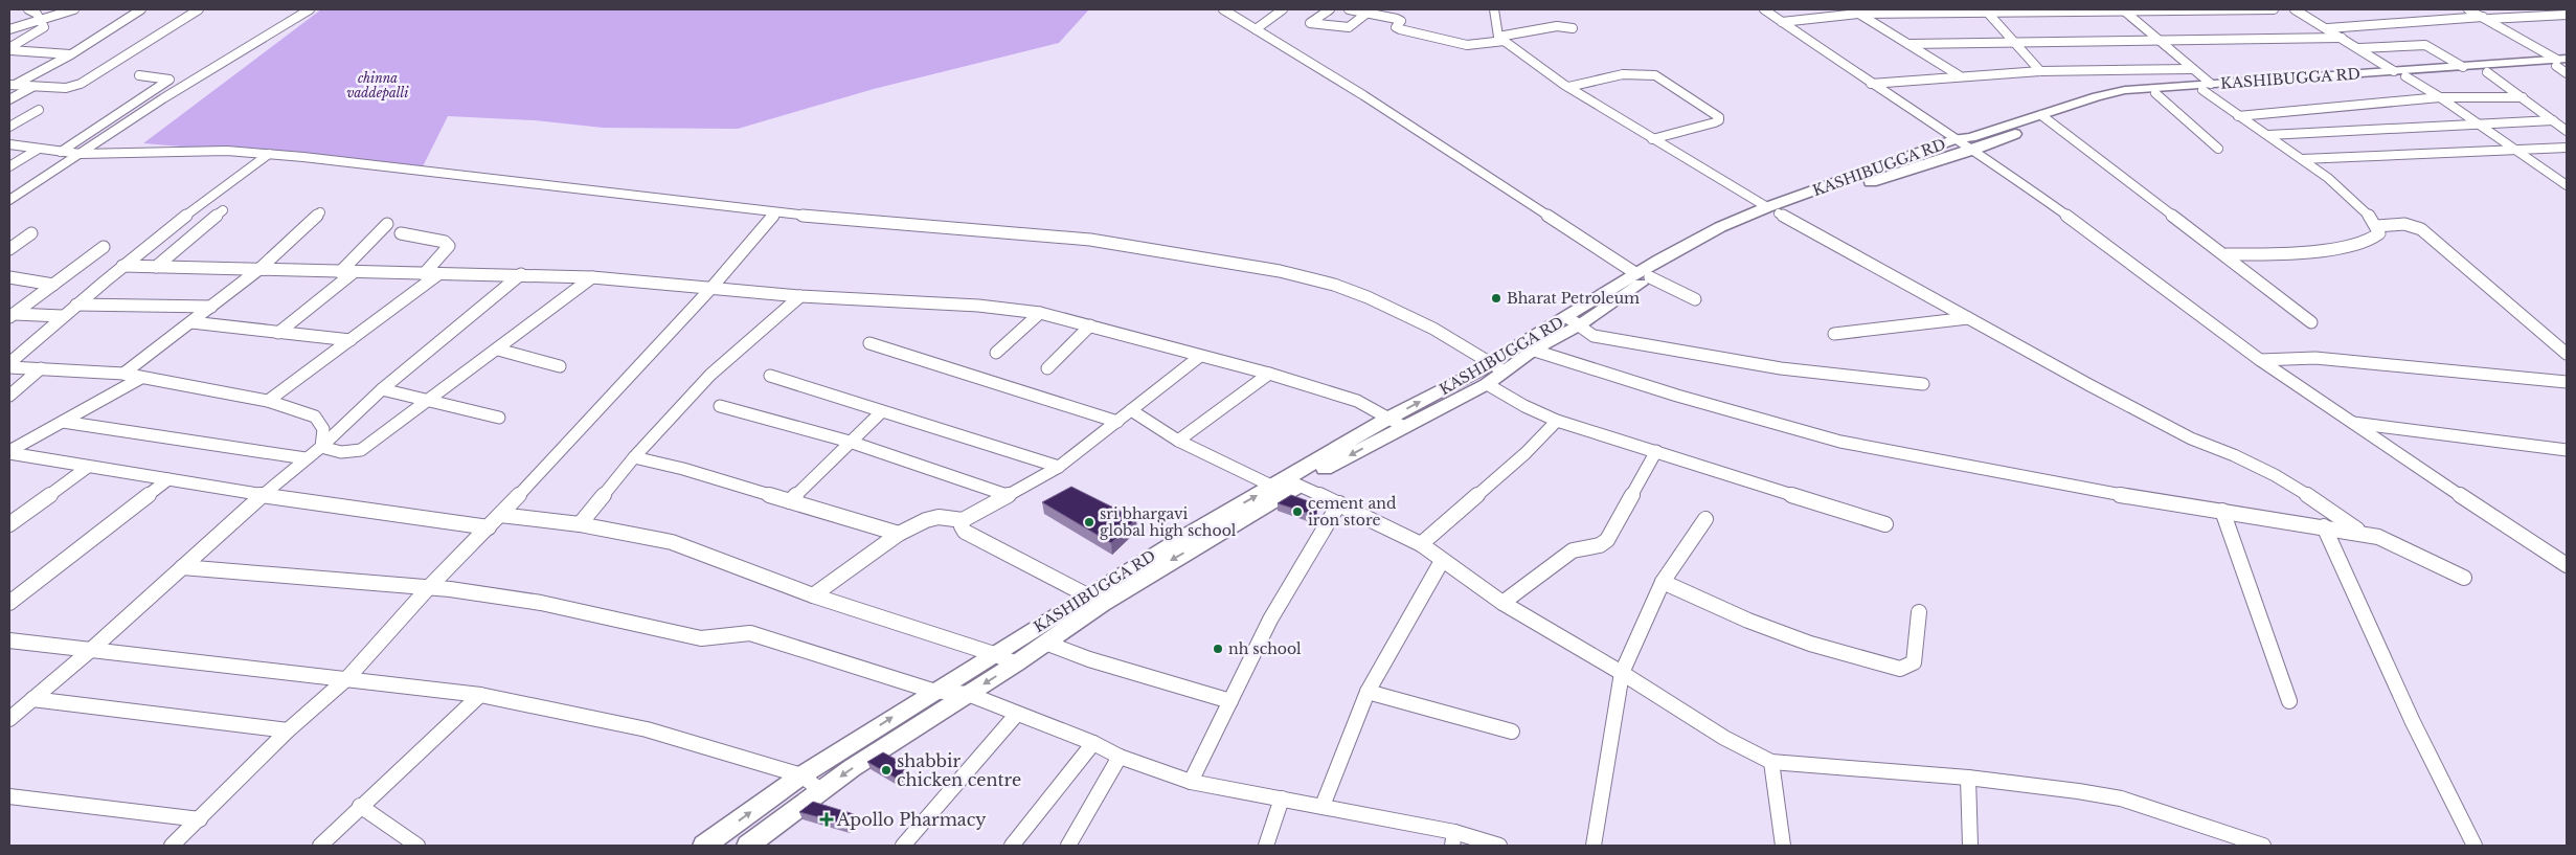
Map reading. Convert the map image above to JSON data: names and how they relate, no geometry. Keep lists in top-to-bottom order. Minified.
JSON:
{"streets":{"main road":["KASHIBUGGA RD"]},"water":["chinna vaddepalli"],"places":{"other":["Bharat Petroleum","cement and iron store","sri bhargavi global high school","nh school","shabbir chicken centre"],"health":["Apollo Pharmacy"]}}
